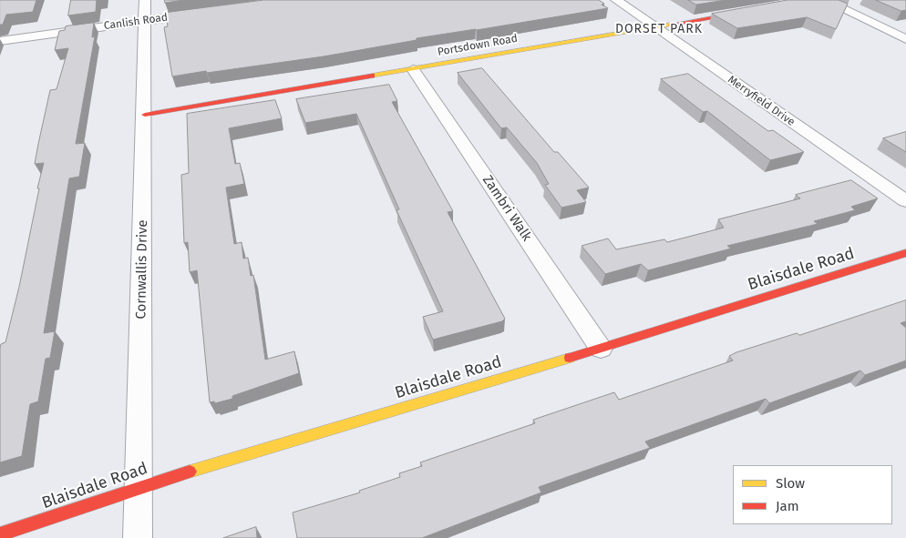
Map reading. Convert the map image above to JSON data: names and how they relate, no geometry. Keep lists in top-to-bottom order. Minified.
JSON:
{"streets":{"street":["Canlish Road","Portsdown Road","Merryfield Drive","Zambri Walk","Cornwallis Drive","Blaisdale Road"]},"crossings":[["Canlish Road","Cornwallis Drive"],["Portsdown Road","Merryfield Drive"],["Portsdown Road","Zambri Walk"],["Portsdown Road","Cornwallis Drive"],["Zambri Walk","Blaisdale Road"],["Cornwallis Drive","Blaisdale Road"]],"districts":["DORSET PARK"],"legend":["Slow","Jam"]}
